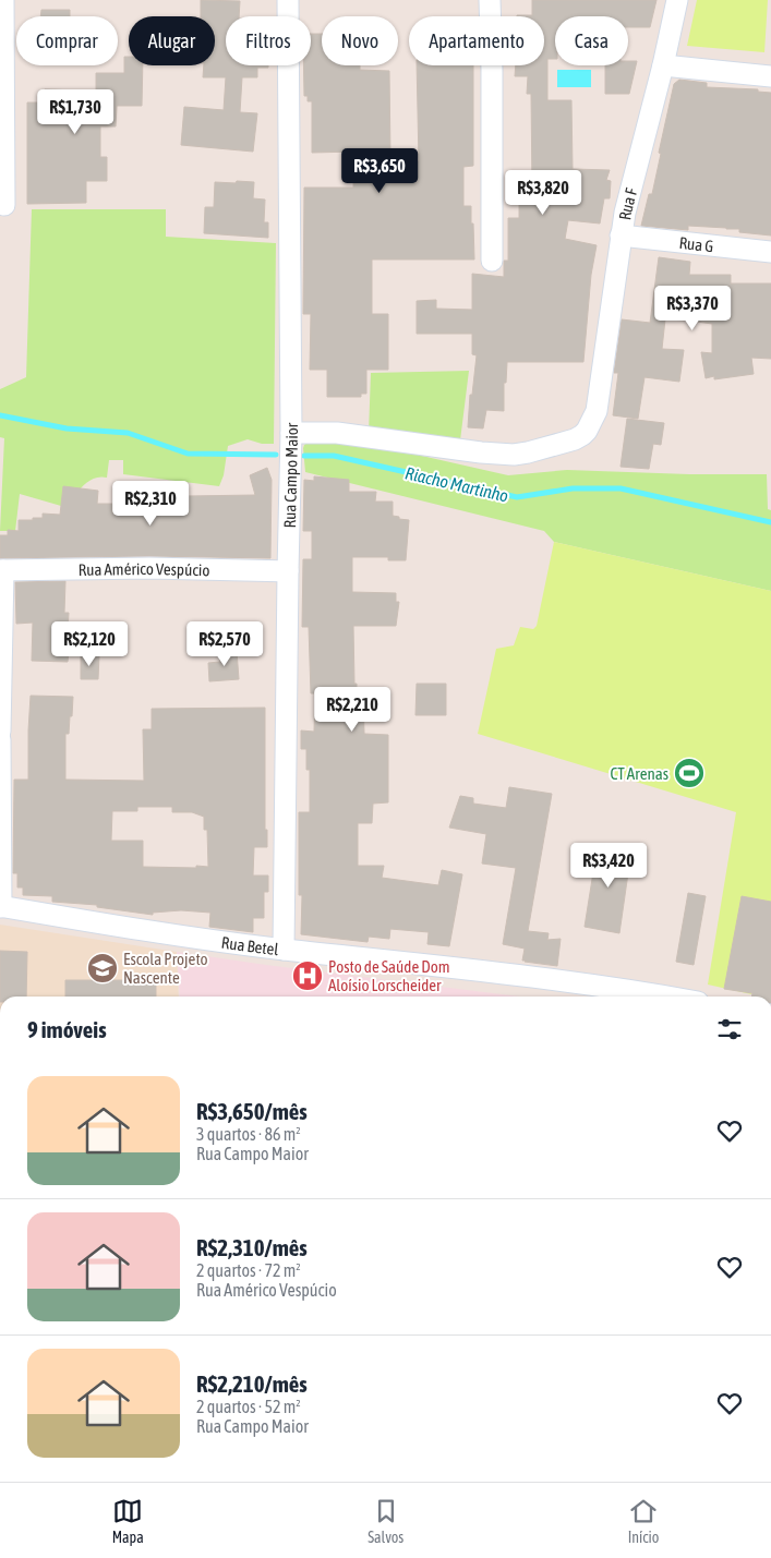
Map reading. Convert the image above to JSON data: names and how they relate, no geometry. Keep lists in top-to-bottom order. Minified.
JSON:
{"streets":{"street":["Rua F","Rua G","Rua Campo Maior","Rua Américo Vespúcio","Rua Betel"]},"crossings":[["Rua F","Rua G"],["Rua F","Rua Campo Maior"],["Rua Campo Maior","Rua Américo Vespúcio"],["Rua Campo Maior","Rua Betel"]],"water":["Riacho Martinho"],"places":{"sports":["CT Arenas"],"school or university":["Escola Projeto Nascente"],"hospital":["Posto de Saúde Dom Aloísio Lorscheider"]},"page":{"chip":["Comprar","Alugar","Filtros","Novo","Apartamento","Casa"],"price":["R$1,730","R$3,650","R$3,820","R$3,370","R$2,310","R$2,120","R$2,570","R$2,210","R$3,420"],"heading":"9 imóveis","list":[{"name":"R$3,650/mês","note":"3 quartos · 86 m² · Rua Campo Maior"},{"name":"R$2,310/mês","note":"2 quartos · 72 m² · Rua Américo Vespúcio"},{"name":"R$2,210/mês","note":"2 quartos · 52 m² · Rua Campo Maior"}],"tabs":["Mapa","Salvos","Início"]}}
